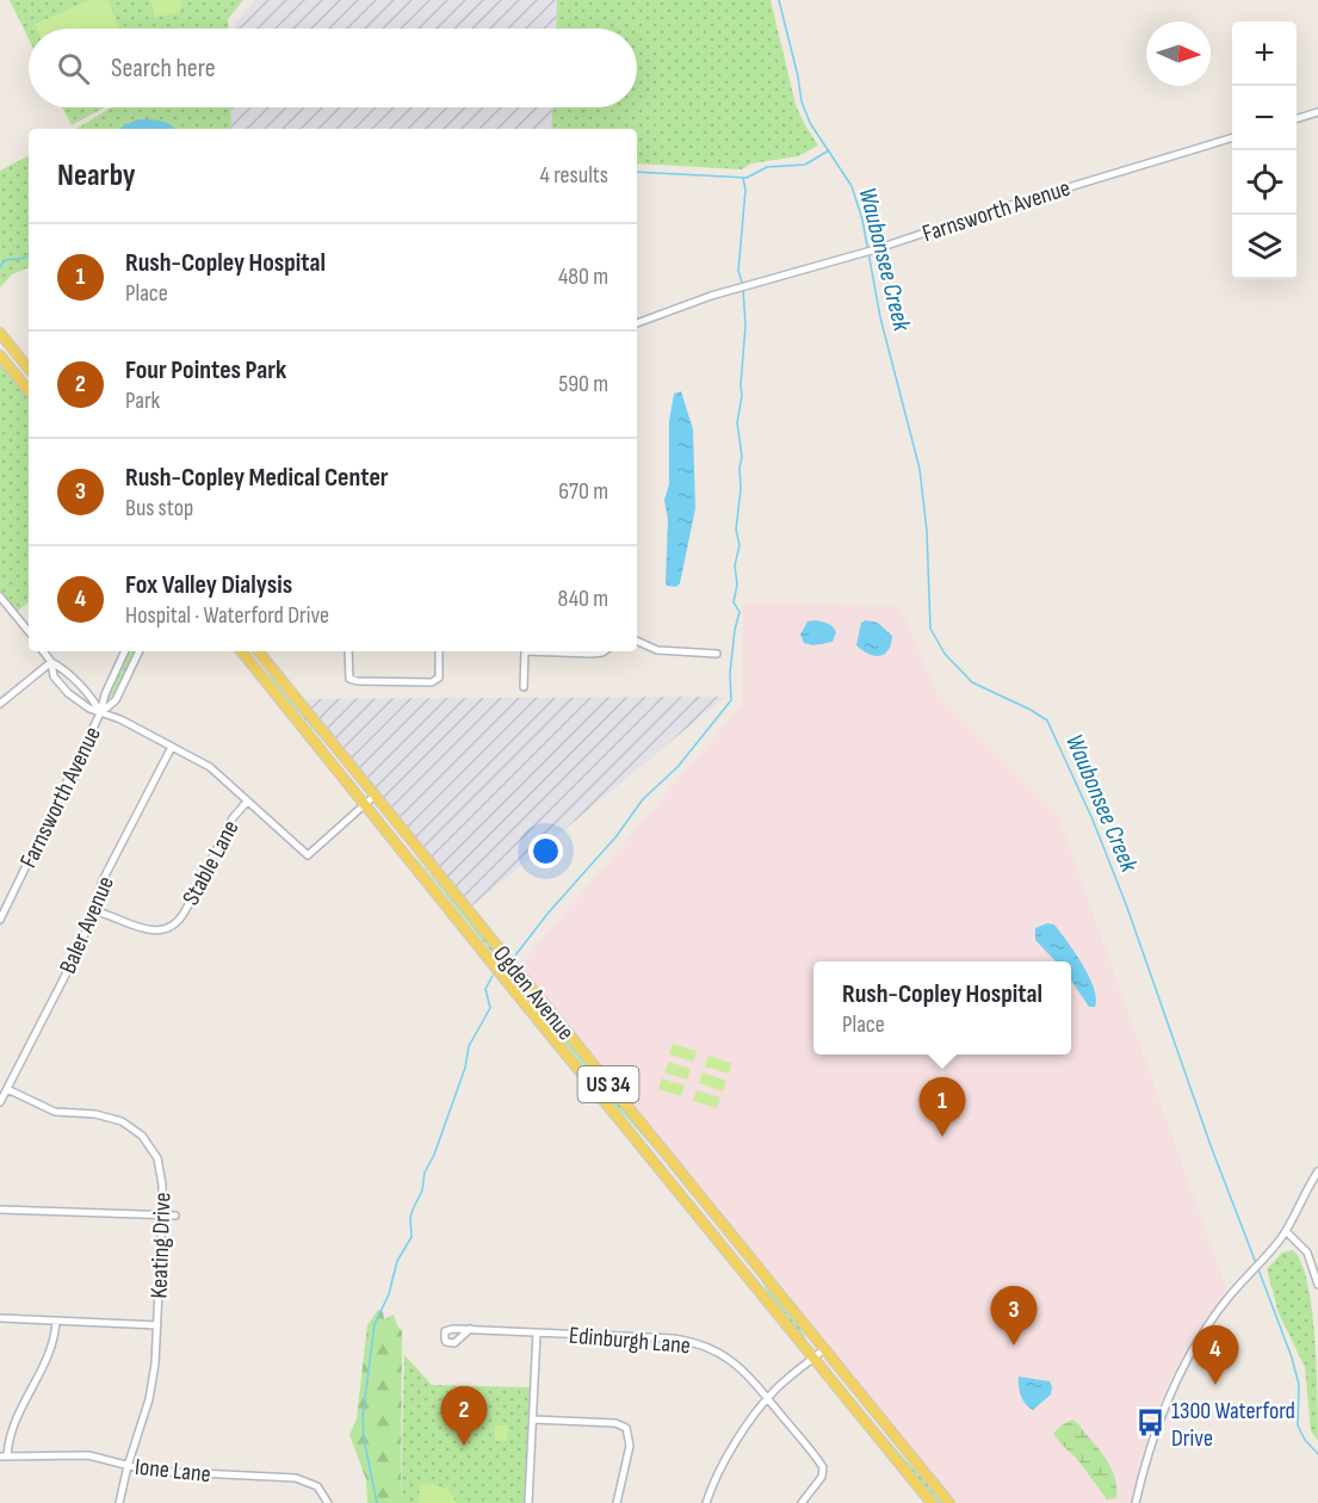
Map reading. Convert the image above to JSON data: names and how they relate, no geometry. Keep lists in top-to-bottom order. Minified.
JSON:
{"streets":{"main road":["Ogden Avenue","US 34"],"street":["Farnsworth Avenue","Stable Lane","Baler Avenue","Keating Drive","Edinburgh Lane","Ione Lane"]},"crossings":[["Stable Lane","Baler Avenue"],["Baler Avenue","Keating Drive"],["Keating Drive","Ione Lane"]],"water":["Waubonsee Creek"],"places":{"bus stop":["1300 Waterford Drive"]},"north":"right","page":{"map_buttons":["+","−"],"search":"Search here","heading":["Nearby","4 results"],"list":[{"mark":"1","name":"Rush-Copley Hospital","note":"Place","value":"480 m"},{"mark":"2","name":"Four Pointes Park","note":"Park","value":"590 m"},{"mark":"3","name":"Rush-Copley Medical Center","note":"Bus stop","value":"670 m"},{"mark":"4","name":"Fox Valley Dialysis","note":"Hospital · Waterford Drive","value":"840 m"}],"popup":["Rush-Copley Hospital","Place"],"pins":["1","3","4","2"]}}
